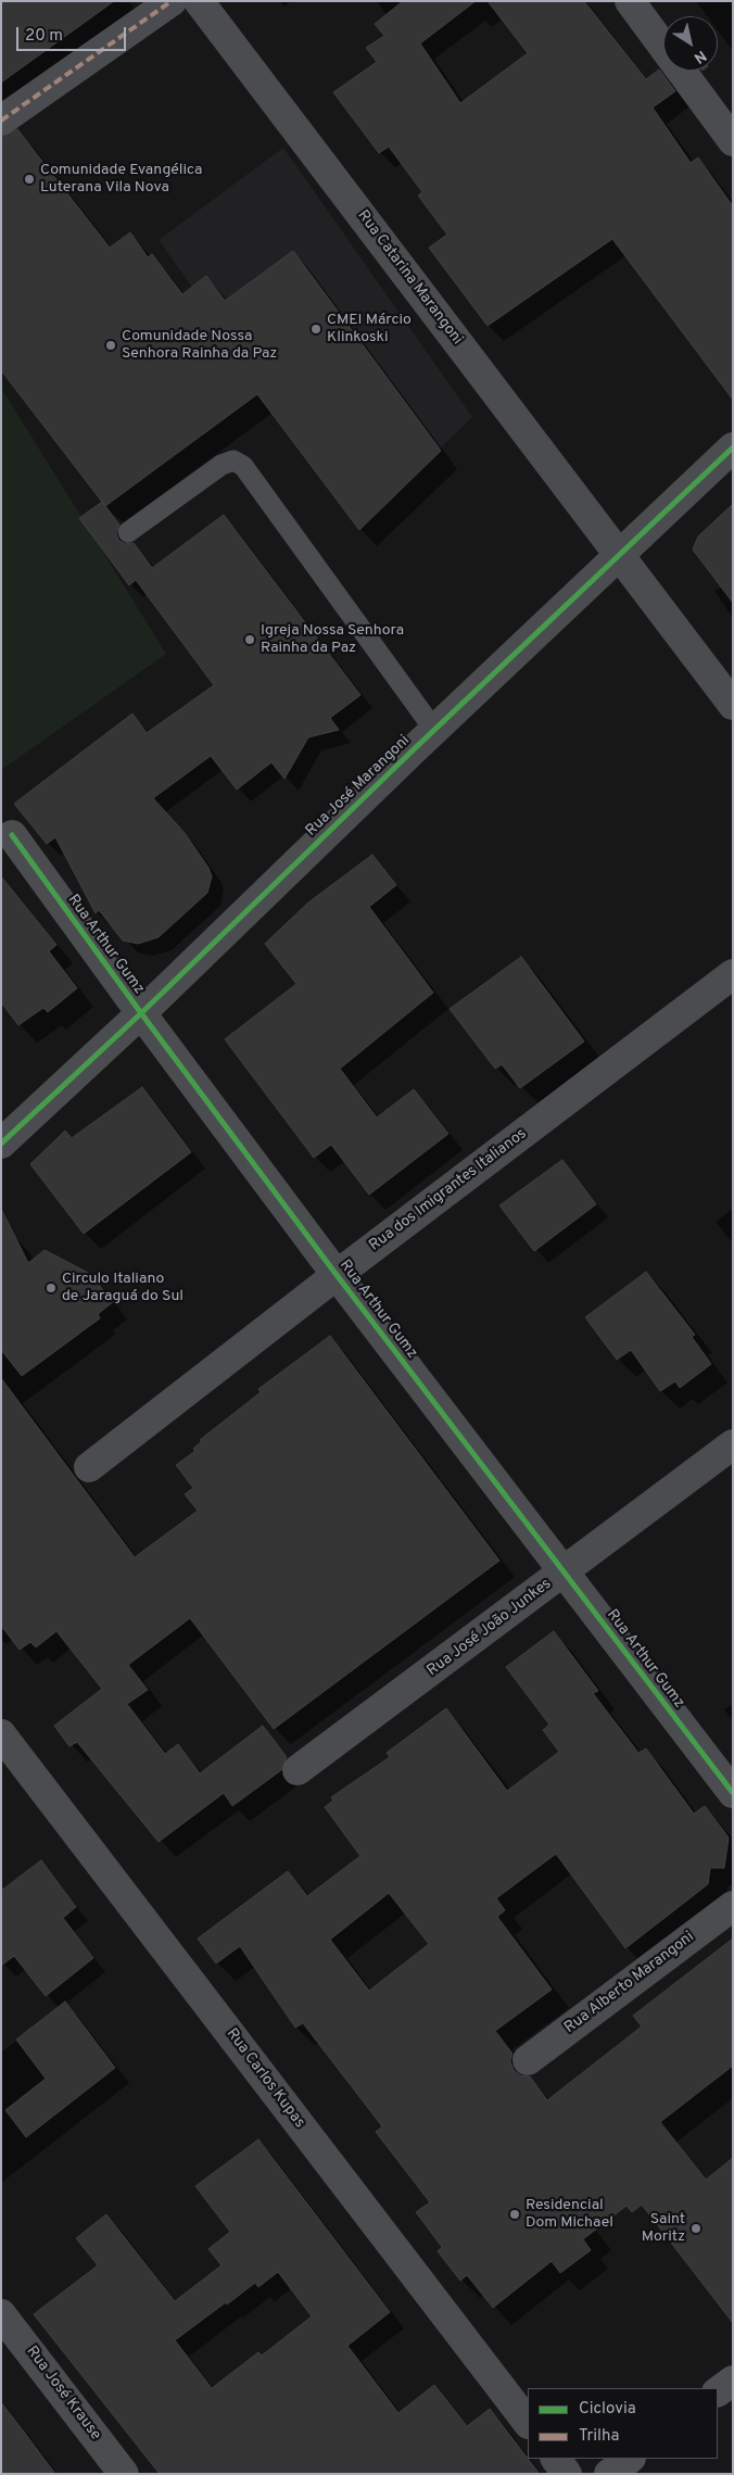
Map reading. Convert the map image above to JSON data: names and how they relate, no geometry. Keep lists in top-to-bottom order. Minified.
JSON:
{"streets":{"street":["Rua Catarina Marangoni","Rua José Marangoni","Rua Arthur Gumz","Rua dos Imigrantes Italianos","Rua José João Junkes","Rua Alberto Marangoni","Rua Carlos Kupas","Rua José Krause"]},"crossings":[["Rua Catarina Marangoni","Rua José Marangoni"],["Rua José Marangoni","Rua Arthur Gumz"],["Rua Arthur Gumz","Rua dos Imigrantes Italianos"],["Rua Arthur Gumz","Rua José João Junkes"]],"places":["Comunidade Evangélica Luterana Vila Nova","CMEI Márcio Klinkoski","Comunidade Nossa Senhora Rainha da Paz","Igreja Nossa Senhora Rainha da Paz","Circulo Italiano de Jaraguá do Sul","Residencial Dom Michael","Saint Moritz"],"legend":["Ciclovia","Trilha"],"scale_bar":"20 m","north":"bottom right"}
